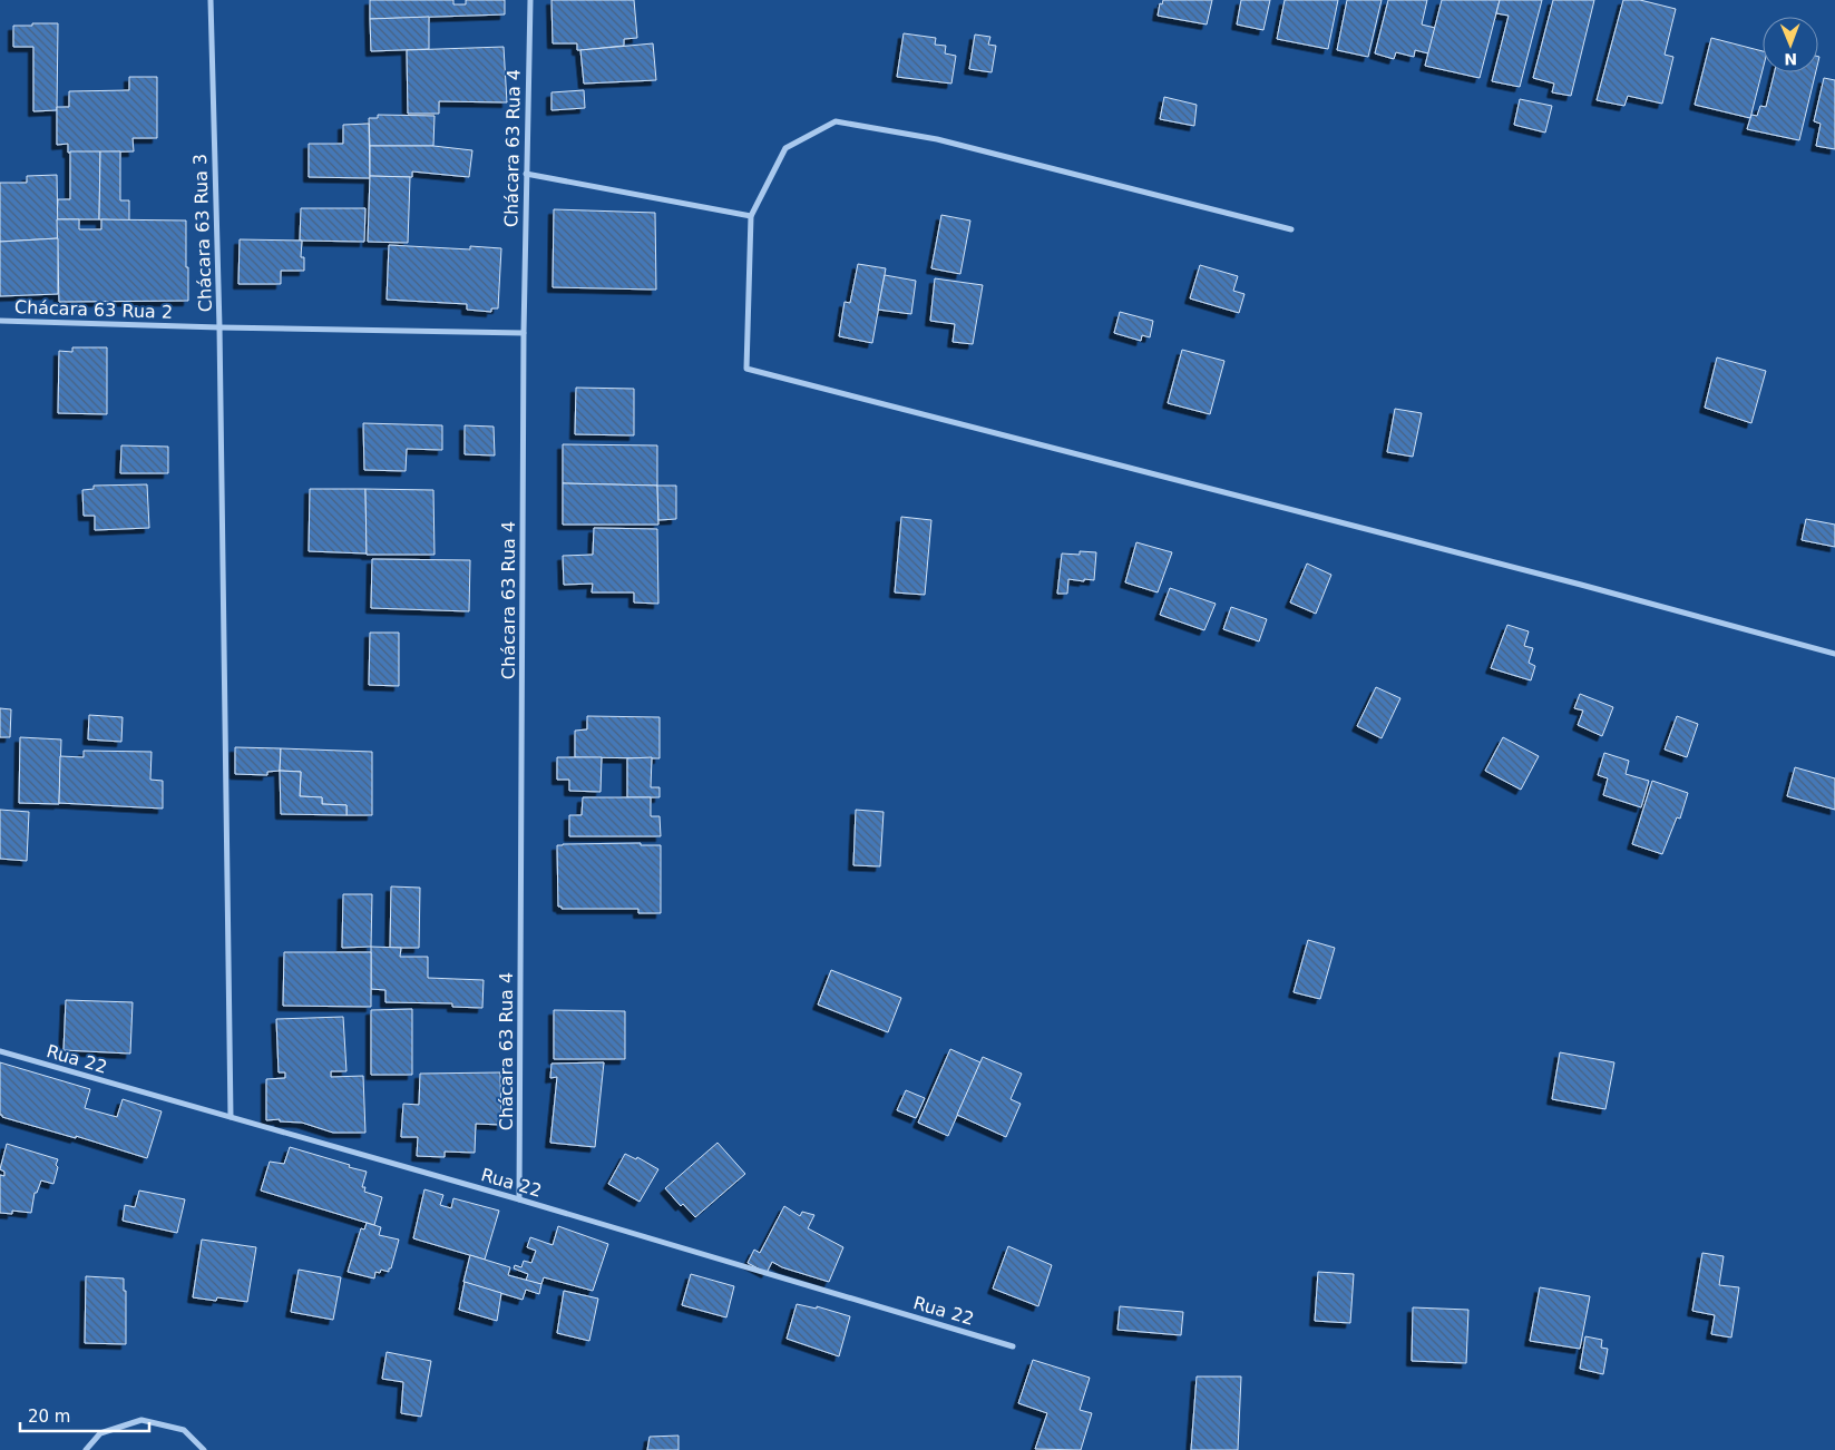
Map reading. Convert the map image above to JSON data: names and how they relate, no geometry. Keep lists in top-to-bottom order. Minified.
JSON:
{"streets":{"street":["Chácara 63 Rua 4","Chácara 63 Rua 3","Chácara 63 Rua 2","Rua 22"]},"crossings":[["Chácara 63 Rua 4","Chácara 63 Rua 3"],["Chácara 63 Rua 4","Rua 22"],["Chácara 63 Rua 3","Chácara 63 Rua 2"]],"scale_bar":"20 m","north":"bottom"}
